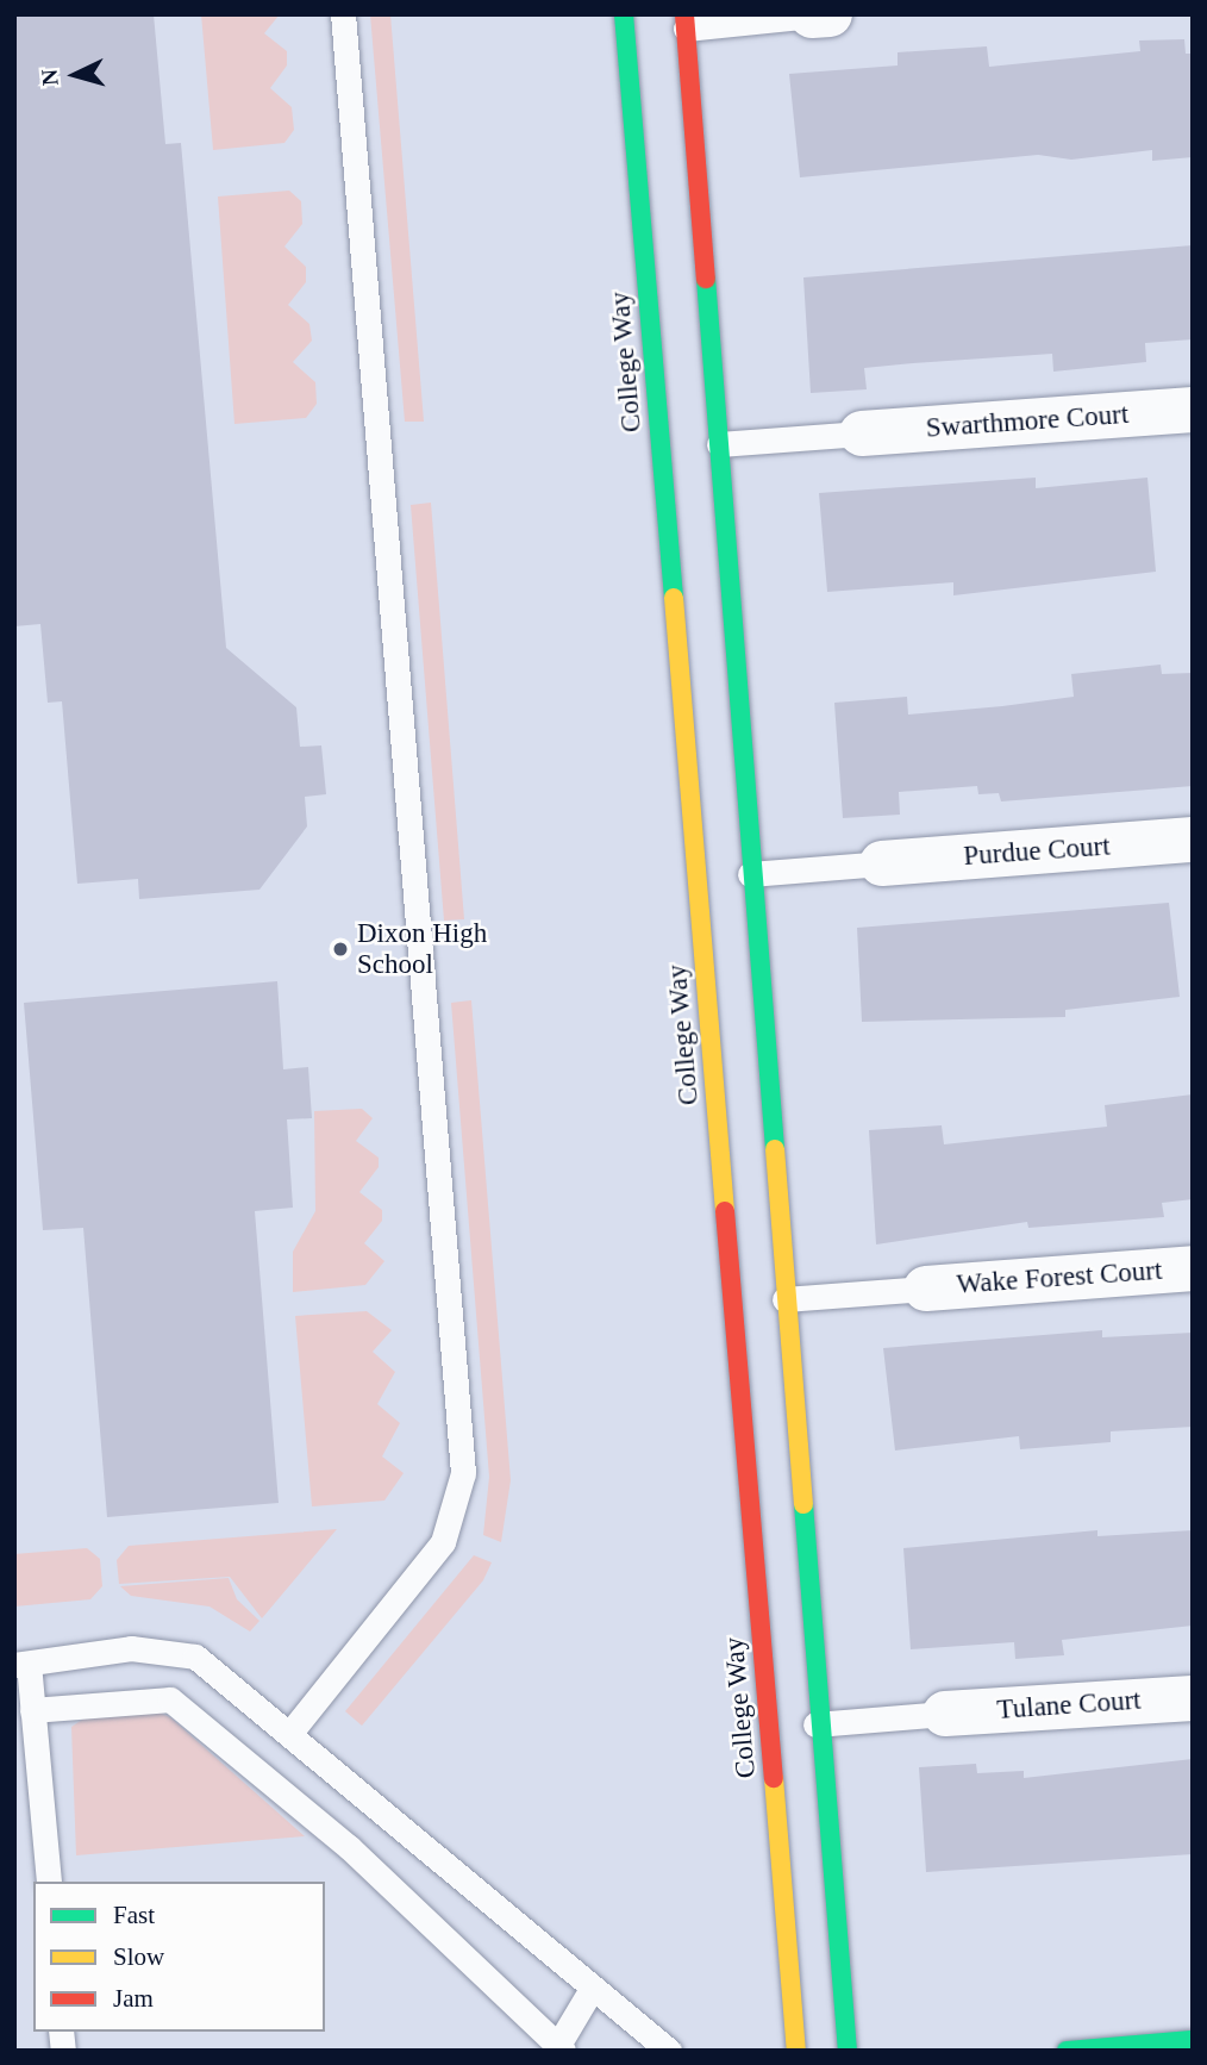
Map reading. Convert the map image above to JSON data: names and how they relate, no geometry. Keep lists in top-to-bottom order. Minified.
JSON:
{"streets":{"street":["College Way","Swarthmore Court","Purdue Court","Wake Forest Court","Tulane Court"]},"places":["Dixon High School"],"legend":["Fast","Slow","Jam"],"north":"left"}
